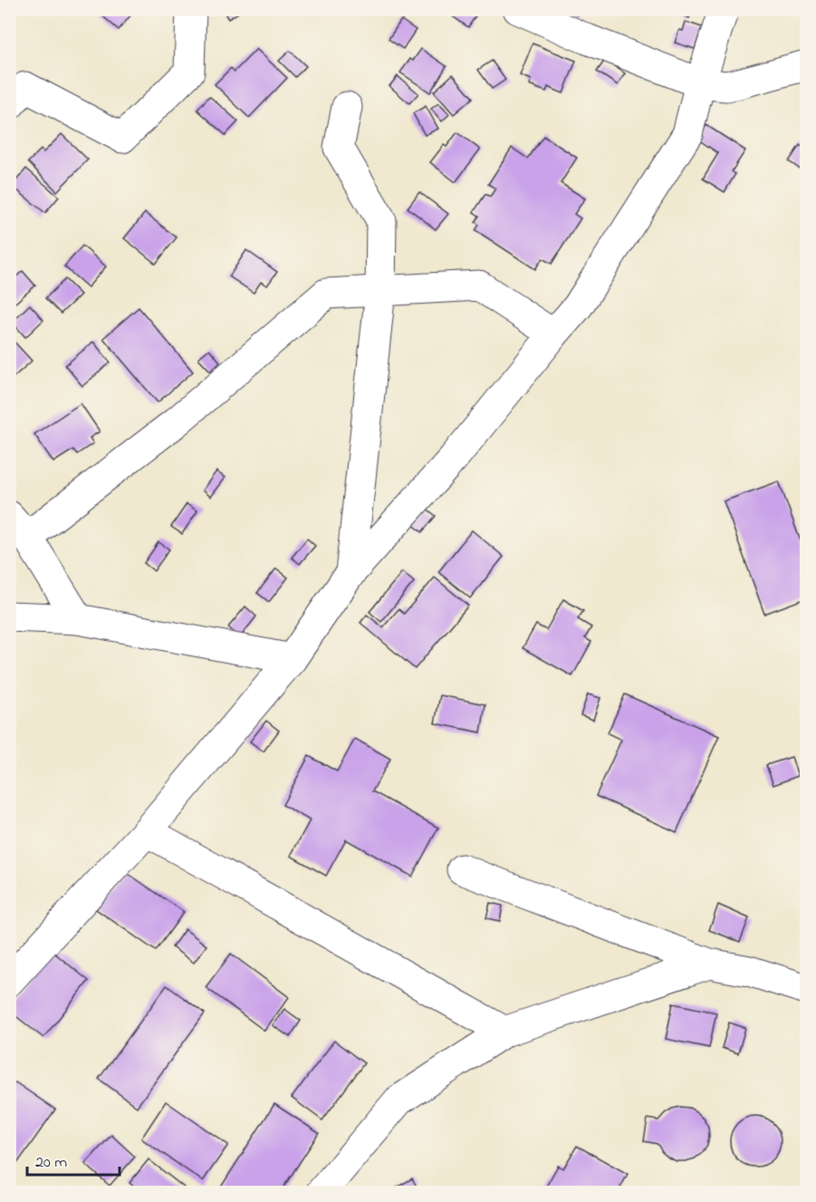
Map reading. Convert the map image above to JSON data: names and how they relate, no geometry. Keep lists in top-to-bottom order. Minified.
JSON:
{"scale_bar":"20 m"}
